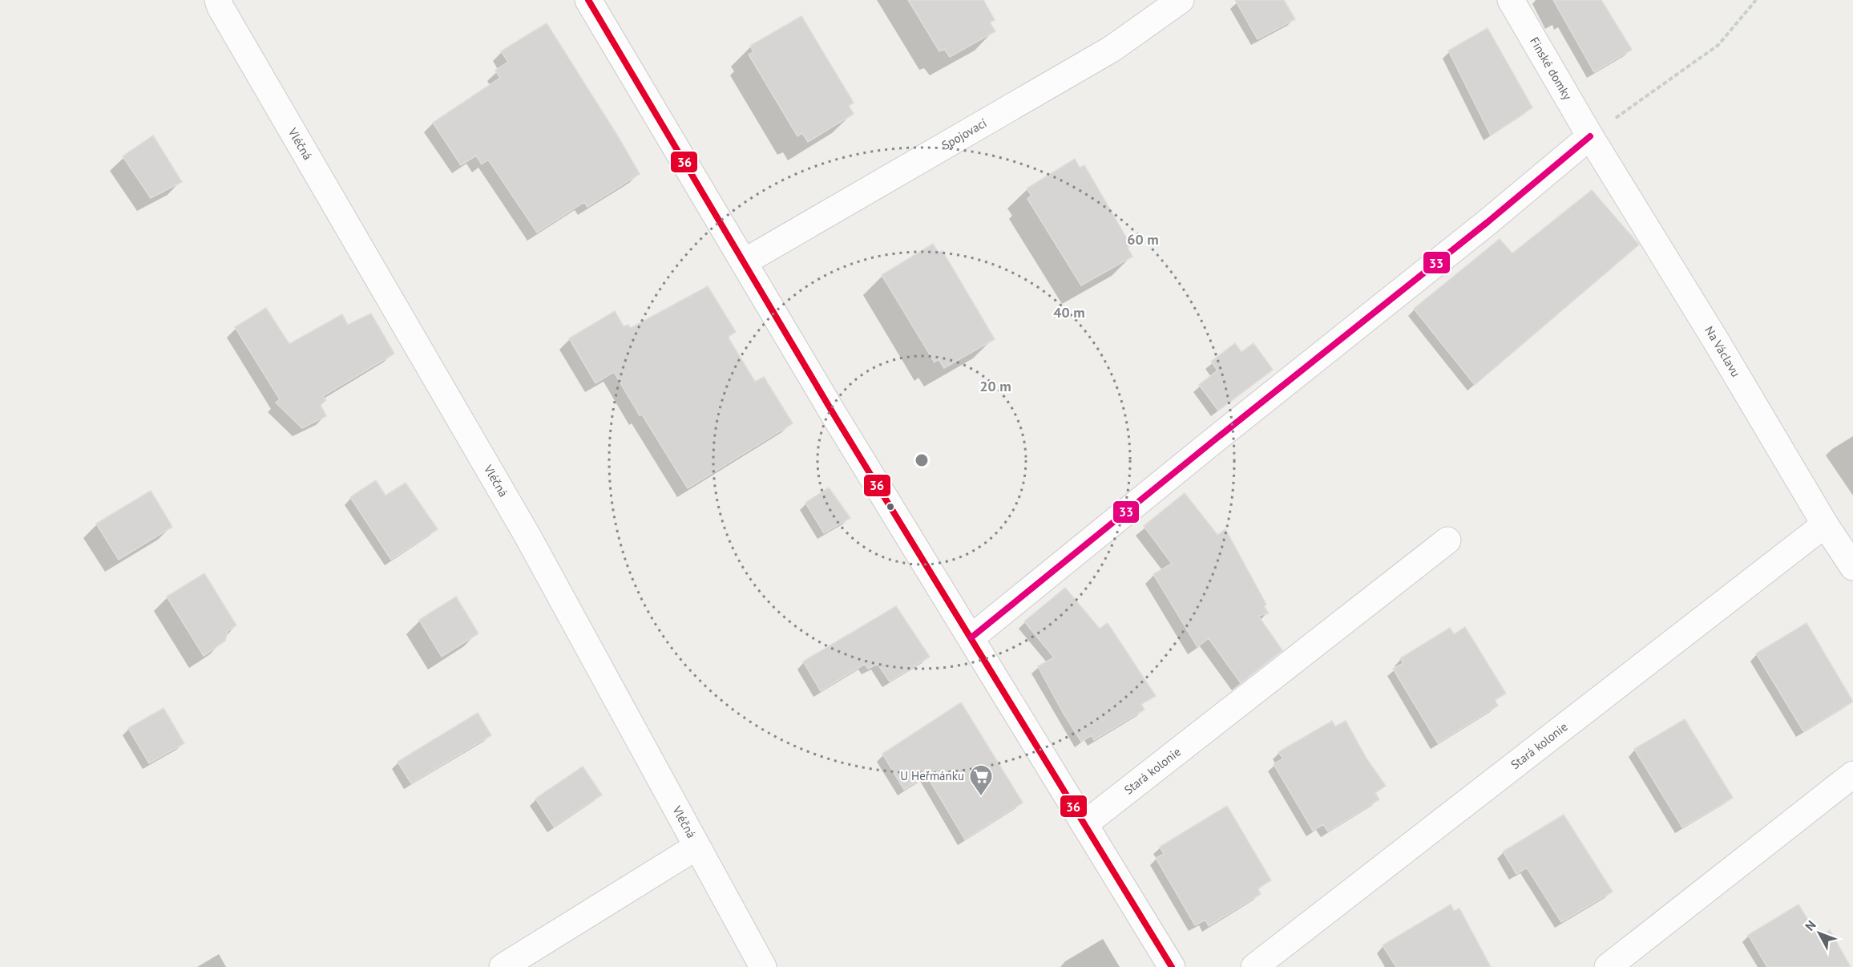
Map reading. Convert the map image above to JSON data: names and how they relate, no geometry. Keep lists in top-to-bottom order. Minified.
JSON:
{"streets":{"street":["Finské domky","Spojovací","Vléčná","Na Václavu","Stará kolonie"]},"crossings":[["Finské domky","Na Václavu"],["Na Václavu","Stará kolonie"]],"places":{"supermarket":["U Heřmánku"]},"lines":["transit line 36","transit line 33"],"north":"top left","rings":["60 m","40 m","20 m"]}
